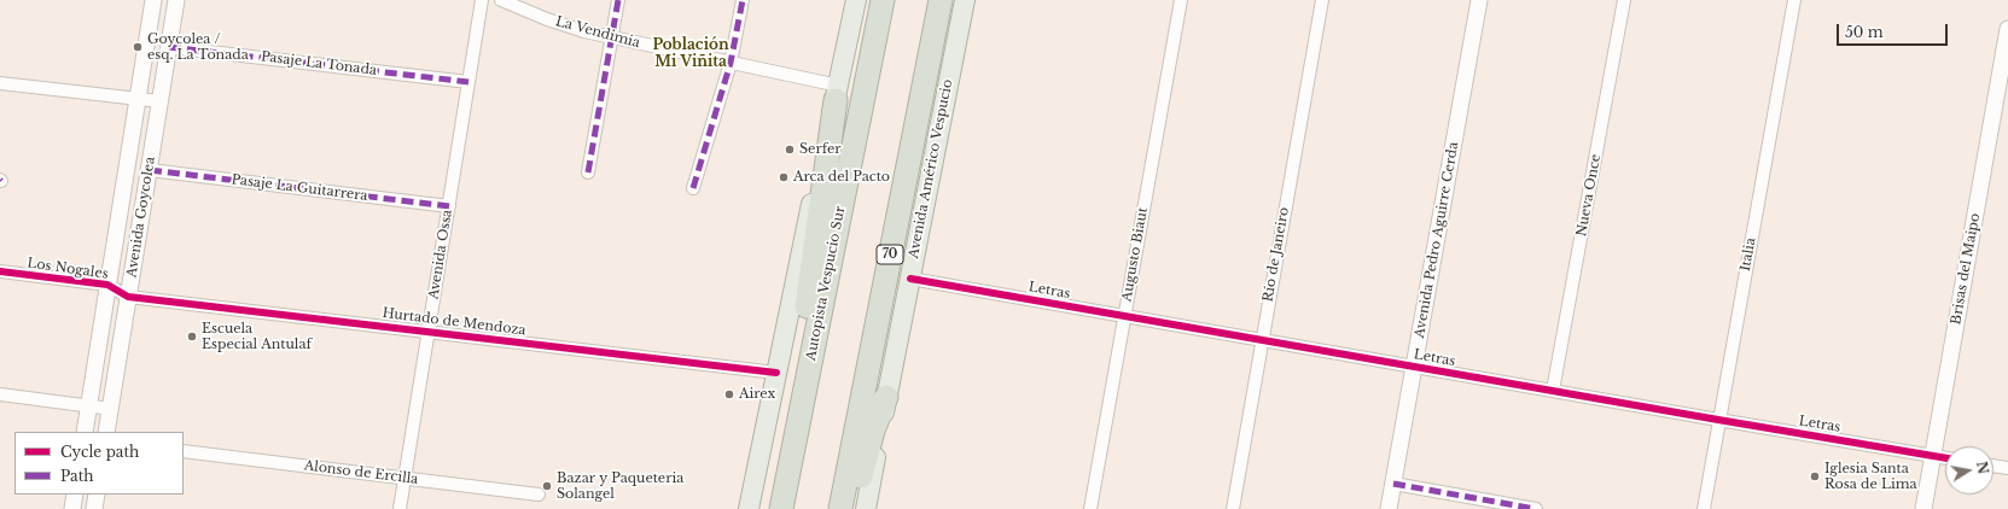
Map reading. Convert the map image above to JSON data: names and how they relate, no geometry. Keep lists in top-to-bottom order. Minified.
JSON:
{"streets":{"highway":["70","Autopista Vespucio Sur"],"main road":["Avenida Américo Vespucio"],"street":["La Vendimia","Pasaje La Tonada","Pasaje La Guitarrera","Nueva Once","Avenida Goycolea","Avenida Pedro Aguirre Cerda","Avenida Ossa","Augusto Biaut","Río de Janeiro","Italia","Los Nogales","Brisas del Maipo","Letras","Hurtado de Mendoza","Alonso de Ercilla"]},"crossings":[["Pasaje La Tonada","Avenida Goycolea"],["Pasaje La Tonada","Avenida Ossa"],["Avenida Américo Vespucio","Letras"],["Pasaje La Guitarrera","Avenida Goycolea"],["Pasaje La Guitarrera","Avenida Ossa"],["Nueva Once","Letras"],["Avenida Goycolea","Los Nogales"],["Avenida Goycolea","Hurtado de Mendoza"],["Avenida Pedro Aguirre Cerda","Letras"],["Avenida Ossa","Hurtado de Mendoza"],["Avenida Ossa","Alonso de Ercilla"],["Augusto Biaut","Letras"],["Río de Janeiro","Letras"],["Italia","Letras"],["Los Nogales","Hurtado de Mendoza"],["Brisas del Maipo","Letras"]],"districts":["Población Mi Viñita"],"places":["Goycolea / esq. La Tonada","Serfer","Arca del Pacto","Escuela Especial Antulaf","Airex","Iglesia Santa Rosa de Lima","Bazar y Paqueteria Solangel"],"legend":["Cycle path","Path"],"scale_bar":"50 m","north":"right"}
